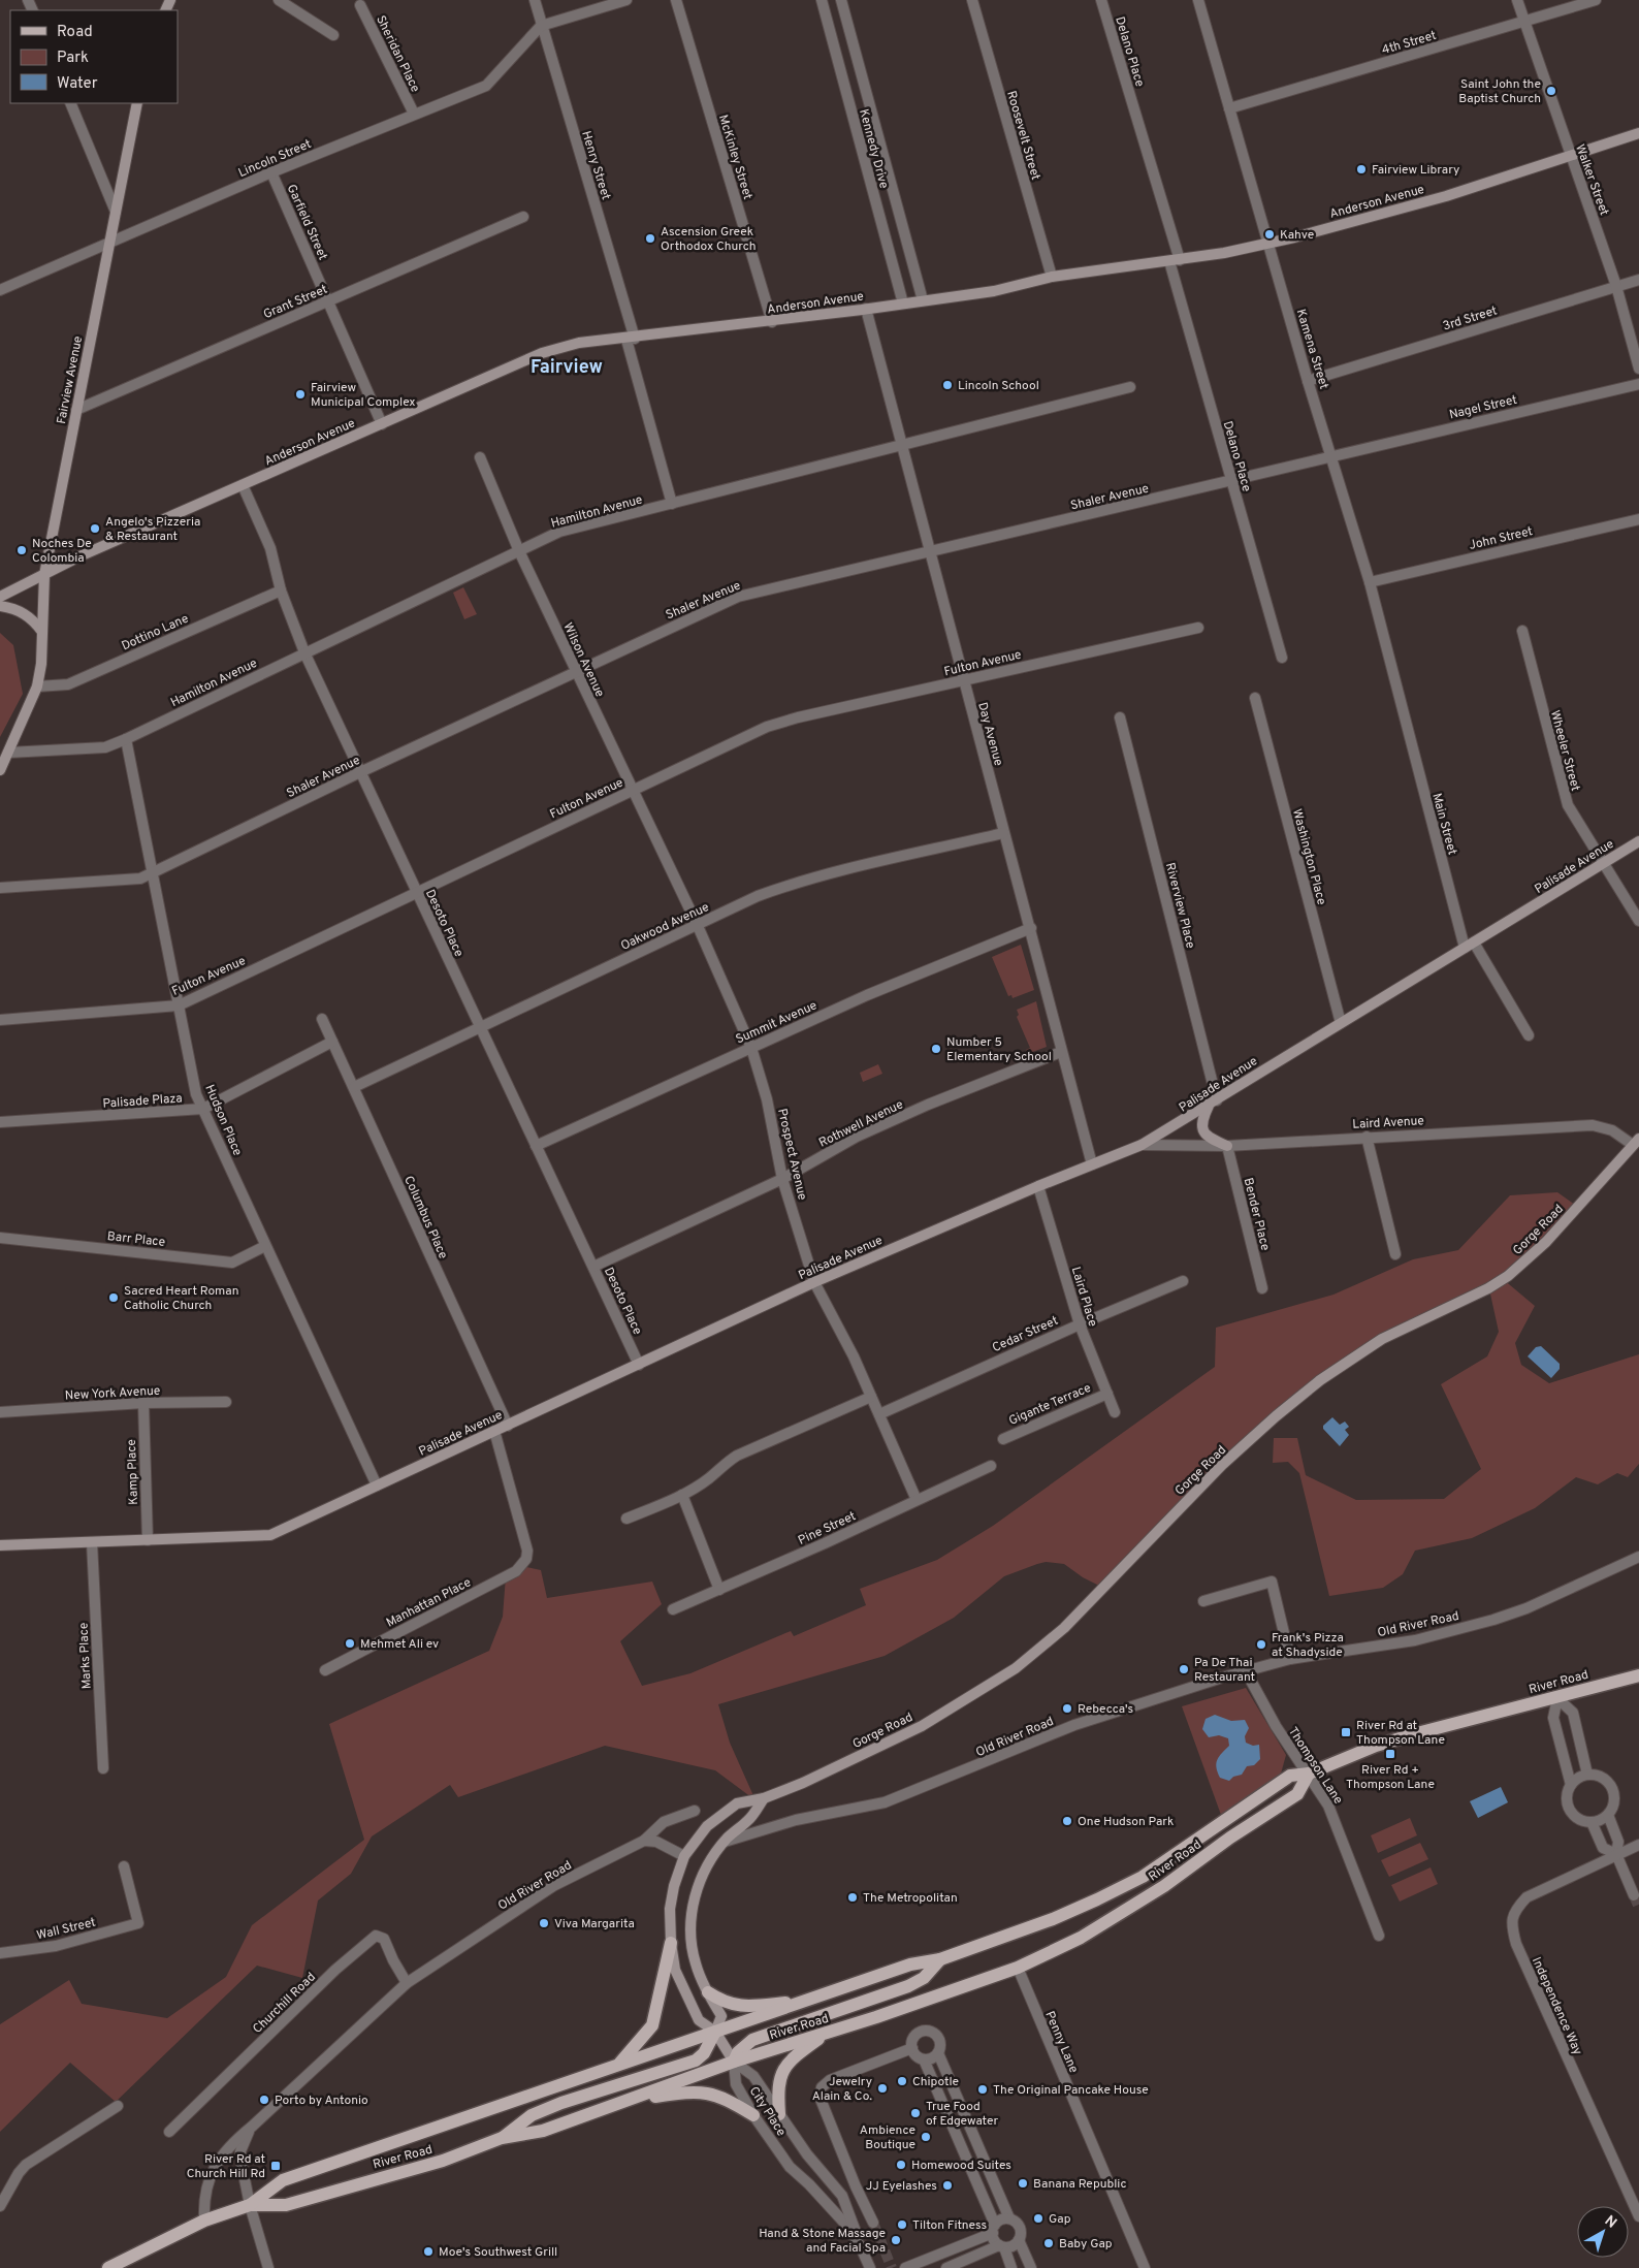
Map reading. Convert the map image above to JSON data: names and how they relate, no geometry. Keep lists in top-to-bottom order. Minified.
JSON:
{"streets":{"main road":["Anderson Avenue","Fairview Avenue","Palisade Avenue","Gorge Road","River Road"],"street":["4th Street","Delano Place","Sheridan Place","Roosevelt Street","Kennedy Drive","McKinley Street","Lincoln Street","Henry Street","Walker Street","Garfield Street","Grant Street","3rd Street","Kamena Street","Nagel Street","Shaler Avenue","Hamilton Avenue","John Street","Dottino Lane","Wilson Avenue","Fulton Avenue","Day Avenue","Wheeler Street","Main Street","Washington Place","Riverview Place","Desoto Place","Oakwood Avenue","Summit Avenue","Palisade Plaza","Hudson Place","Laird Avenue","Rothwell Avenue","Prospect Avenue","Bender Place","Columbus Place","Barr Place","Laird Place","Cedar Street","New York Avenue","Gigante Terrace","Kamp Place","Pine Street","Manhattan Place","Old River Road","Marks Place","Thompson Lane","Wall Street","Churchill Road","Independence Way","Penny Lane","City Place"]},"crossings":[["4th Street","Walker Street"],["4th Street","Kamena Street"],["Delano Place","Anderson Avenue"],["Delano Place","Shaler Avenue"],["Sheridan Place","Lincoln Street"],["Roosevelt Street","Anderson Avenue"],["Kennedy Drive","Anderson Avenue"],["McKinley Street","Anderson Avenue"],["Lincoln Street","Henry Street"],["Lincoln Street","Garfield Street"],["Lincoln Street","Fairview Avenue"],["Henry Street","Anderson Avenue"],["Henry Street","Hamilton Avenue"],["Walker Street","Anderson Avenue"],["Walker Street","3rd Street"],["Anderson Avenue","Garfield Street"],["Anderson Avenue","Kamena Street"],["Anderson Avenue","Fairview Avenue"],["Anderson Avenue","Day Avenue"],["Anderson Avenue","Desoto Place"],["Garfield Street","Grant Street"],["Grant Street","Fairview Avenue"],["3rd Street","Kamena Street"],["Kamena Street","Nagel Street"],["Kamena Street","Shaler Avenue"],["Kamena Street","John Street"],["Kamena Street","Main Street"],["Fairview Avenue","Hamilton Avenue"],["Fairview Avenue","Dottino Lane"],["Nagel Street","Shaler Avenue"],["Shaler Avenue","Wilson Avenue"],["Shaler Avenue","Day Avenue"],["Shaler Avenue","Desoto Place"],["Shaler Avenue","Hudson Place"],["Hamilton Avenue","Wilson Avenue"],["Hamilton Avenue","Day Avenue"],["Hamilton Avenue","Desoto Place"],["Hamilton Avenue","Hudson Place"],["Dottino Lane","Desoto Place"],["Wilson Avenue","Fulton Avenue"],["Wilson Avenue","Prospect Avenue"],["Fulton Avenue","Day Avenue"],["Fulton Avenue","Desoto Place"],["Fulton Avenue","Hudson Place"],["Day Avenue","Palisade Avenue"],["Day Avenue","Oakwood Avenue"],["Day Avenue","Summit Avenue"],["Day Avenue","Rothwell Avenue"],["Wheeler Street","Palisade Avenue"],["Main Street","Palisade Avenue"],["Washington Place","Palisade Avenue"],["Palisade Avenue","Riverview Place"],["Palisade Avenue","Desoto Place"],["Palisade Avenue","Hudson Place"],["Palisade Avenue","Laird Avenue"],["Palisade Avenue","Prospect Avenue"],["Palisade Avenue","Columbus Place"],["Palisade Avenue","Laird Place"],["Palisade Avenue","Kamp Place"],["Palisade Avenue","Manhattan Place"],["Palisade Avenue","Marks Place"],["Desoto Place","Oakwood Avenue"],["Desoto Place","Summit Avenue"],["Desoto Place","Rothwell Avenue"],["Oakwood Avenue","Prospect Avenue"],["Oakwood Avenue","Columbus Place"],["Summit Avenue","Prospect Avenue"],["Palisade Plaza","Hudson Place"],["Palisade Plaza","Columbus Place"],["Hudson Place","Barr Place"],["Laird Avenue","Bender Place"],["Laird Avenue","Gorge Road"],["Rothwell Avenue","Prospect Avenue"],["Prospect Avenue","Cedar Street"],["Prospect Avenue","Pine Street"],["Gorge Road","River Road"],["Gorge Road","City Place"],["Laird Place","Cedar Street"],["Laird Place","Gigante Terrace"],["New York Avenue","Kamp Place"],["Old River Road","Thompson Lane"],["Old River Road","Churchill Road"],["River Road","Thompson Lane"],["River Road","Penny Lane"],["River Road","City Place"]],"districts":["Fairview"],"places":{"other":["Saint John the Baptist Church","Fairview Library","Kahve","Ascension Greek Orthodox Church","Lincoln School","Fairview Municipal Complex","Angelo's Pizzeria & Restaurant","Noches De Colombia","Number 5 Elementary School","Sacred Heart Roman Catholic Church","Mehmet Ali ev","Frank's Pizza at Shadyside","Pa De Thai Restaurant","Rebecca's","One Hudson Park","The Metropolitan","Viva Margarita","Chipotle","Jewelry Alain & Co.","The Original Pancake House","Porto by Antonio","True Food of Edgewater","Ambience Boutique","Homewood Suites","Banana Republic","JJ Eyelashes","Gap","Tilton Fitness","Hand & Stone Massage and Facial Spa","Baby Gap","Moe's Southwest Grill"],"transit":["River Rd at Thompson Lane","River Rd + Thompson Lane","River Rd at Church Hill Rd"]},"legend":["Road","Park","Water"],"north":"top right"}
